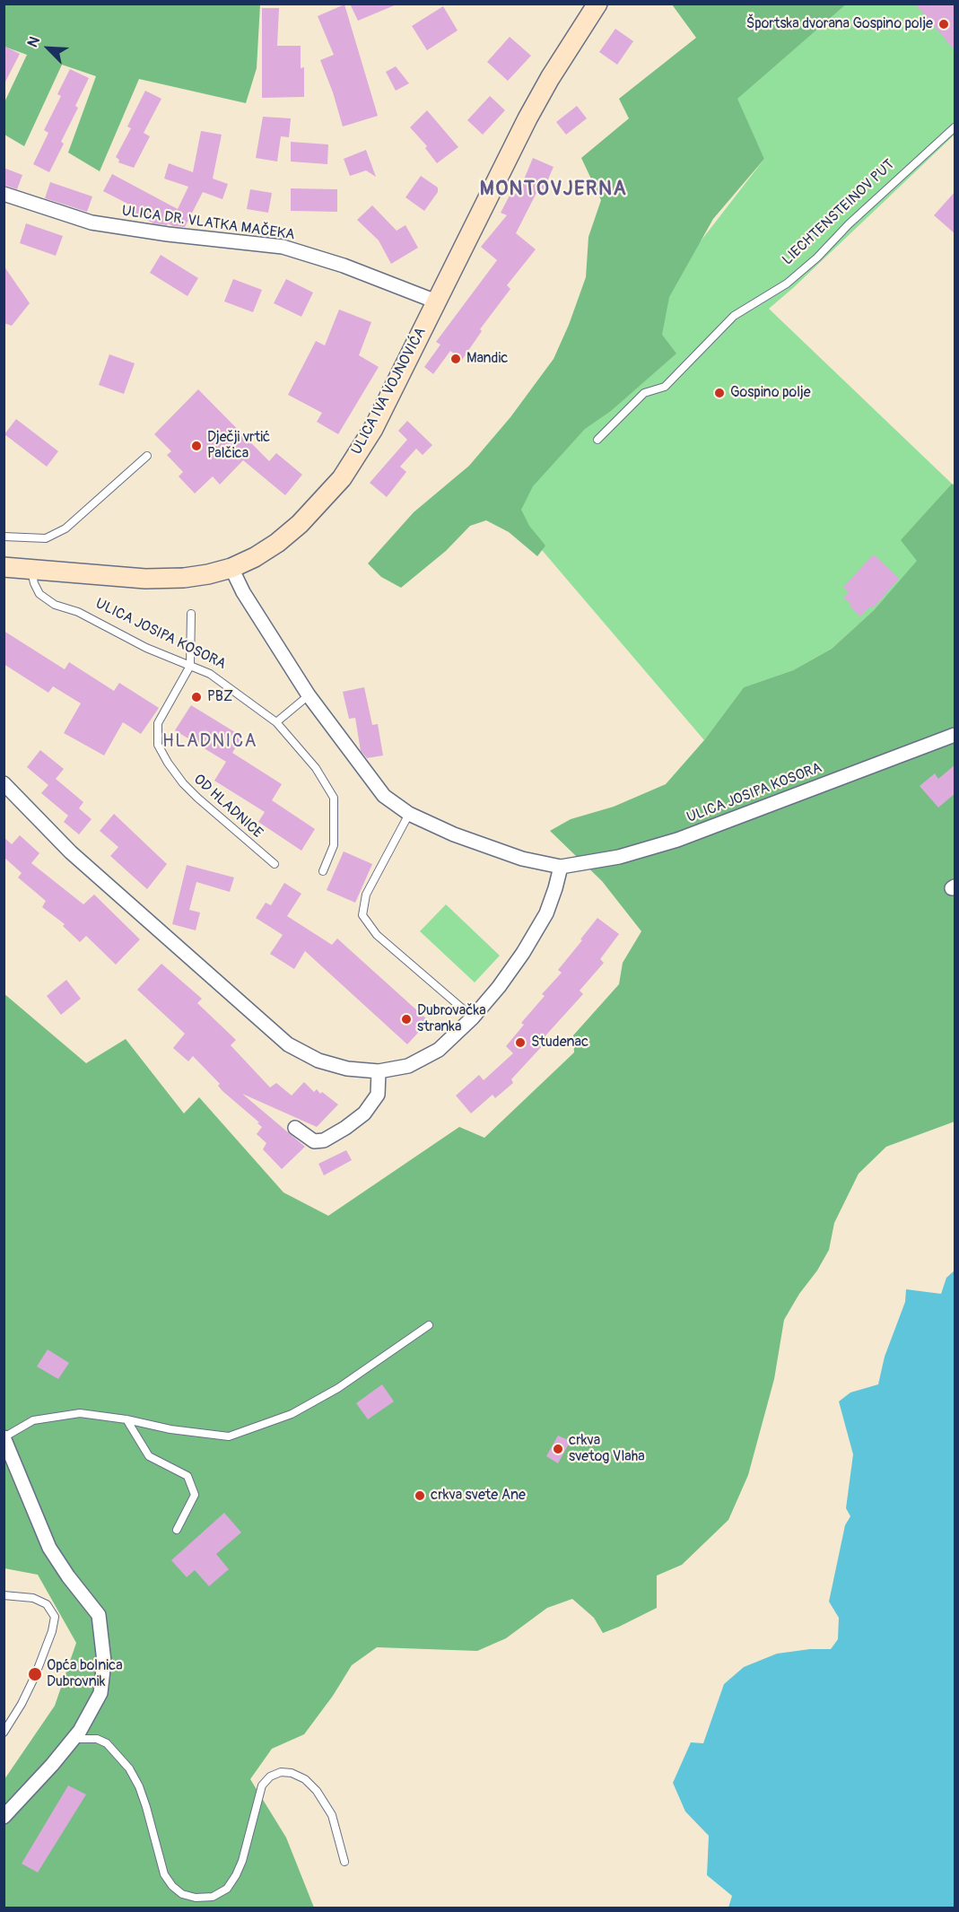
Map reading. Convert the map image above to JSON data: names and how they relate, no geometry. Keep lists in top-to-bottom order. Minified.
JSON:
{"streets":{"main road":["ULICA IVA VOJNOVIĆA"],"street":["ULICA DR. VLATKA MAČEKA","ULICA JOSIPA KOSORA"],"lane":["LIECHTENSTEINOV PUT","OD HLADNICE"]},"crossings":[["ULICA DR. VLATKA MAČEKA","ULICA IVA VOJNOVIĆA"],["ULICA IVA VOJNOVIĆA","ULICA JOSIPA KOSORA"],["ULICA JOSIPA KOSORA","OD HLADNICE"]],"districts":["MONTOVJERNA","HLADNICA"],"places":["Športska dvorana Gospino polje","Mandic","Gospino polje","Dječji vrtić Palčica","PBZ","Dubrovačka stranka","Studenac","crkva svetog Vlaha","crkva svete Ane","Opća bolnica Dubrovnik"],"north":"top left"}
